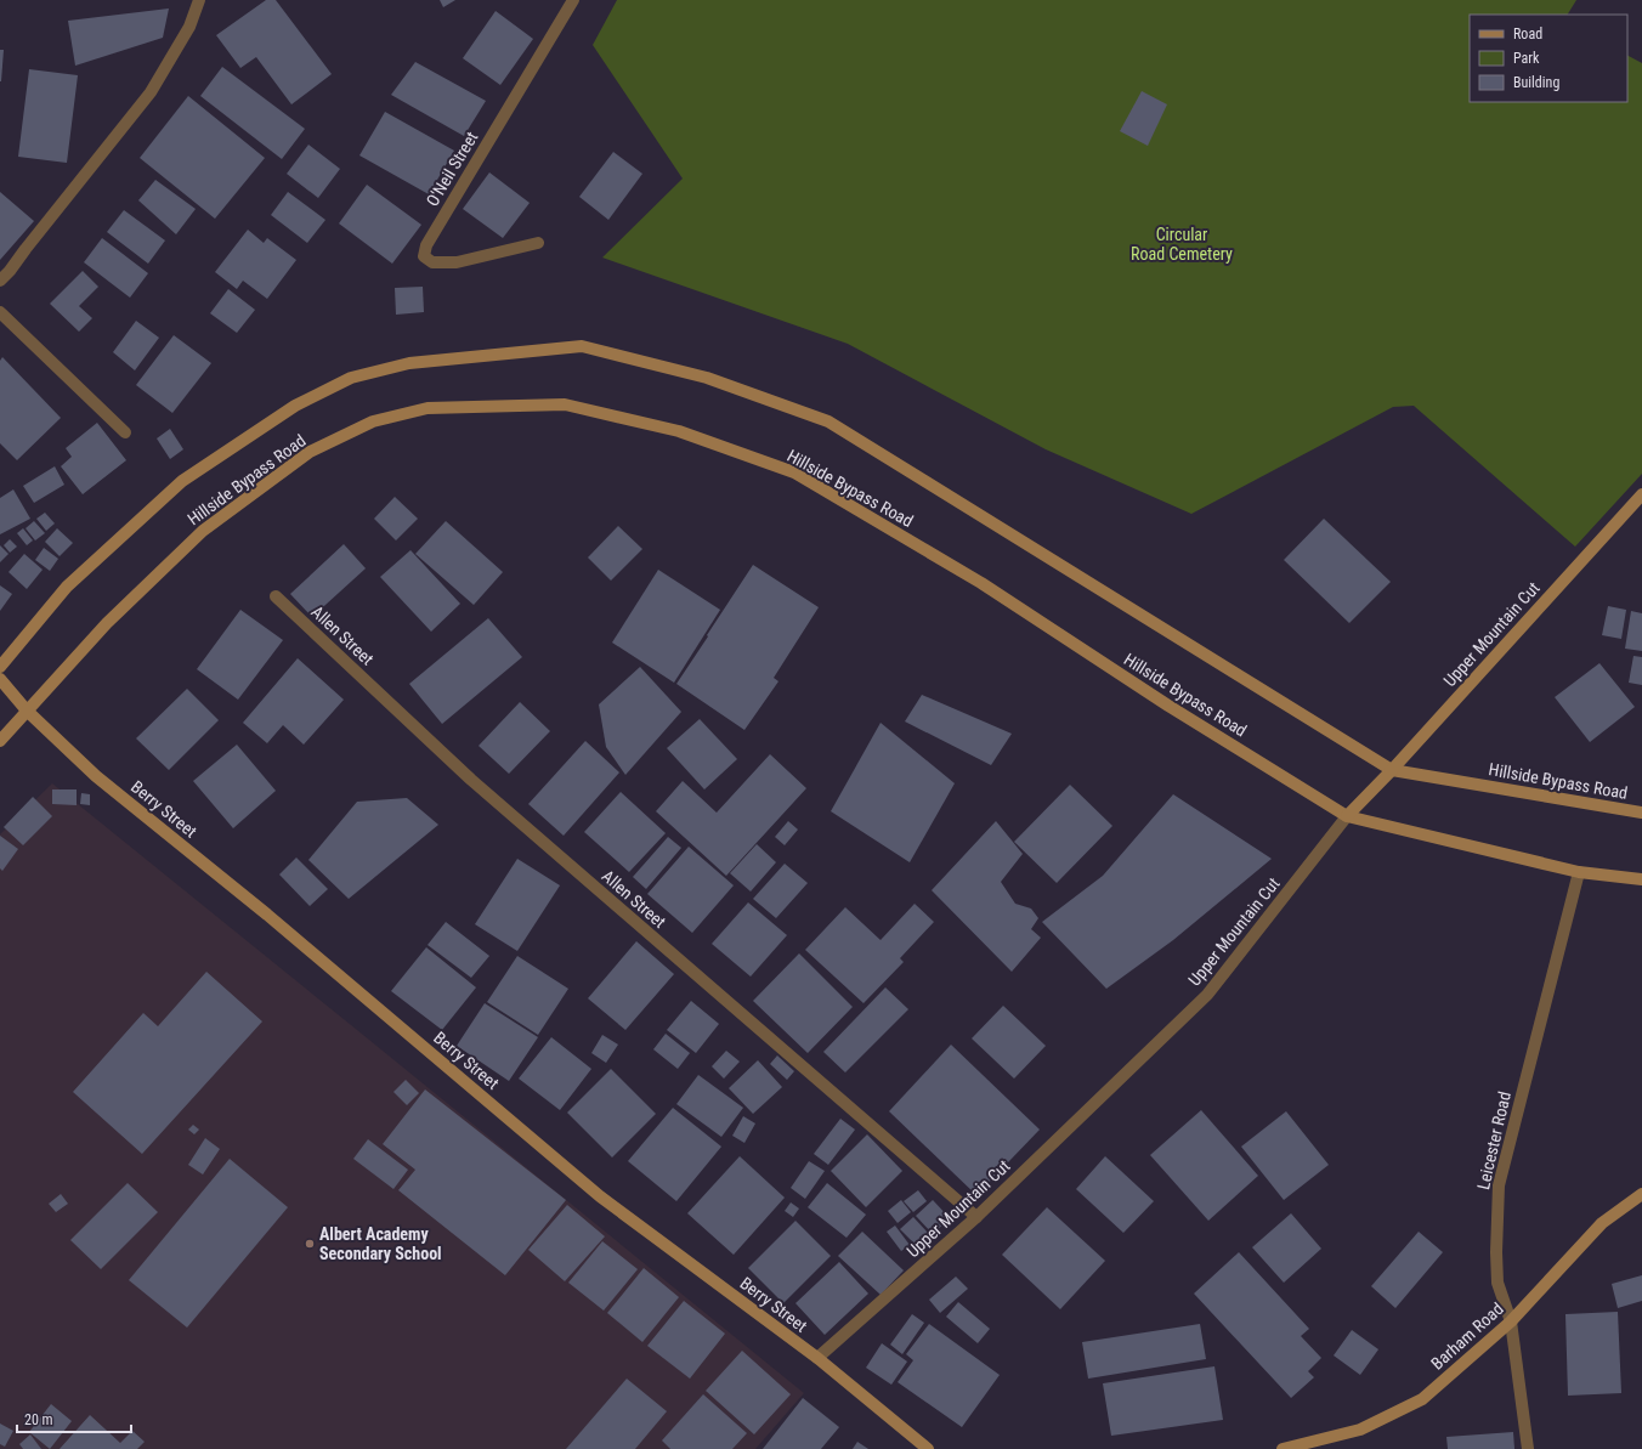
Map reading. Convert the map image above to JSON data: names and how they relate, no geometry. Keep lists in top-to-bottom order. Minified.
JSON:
{"streets":{"main road":["Hillside Bypass Road","Upper Mountain Cut","Berry Street","Barham Road"],"street":["O'Neil Street","Allen Street","Leicester Road"]},"crossings":[["Hillside Bypass Road","Upper Mountain Cut"],["Hillside Bypass Road","Berry Street"],["Hillside Bypass Road","Leicester Road"],["Upper Mountain Cut","Allen Street"],["Upper Mountain Cut","Berry Street"],["Leicester Road","Barham Road"]],"parks":["Circular Road Cemetery"],"places":["Albert Academy Secondary School"],"legend":["Road","Park","Building"],"scale_bar":"20 m"}
